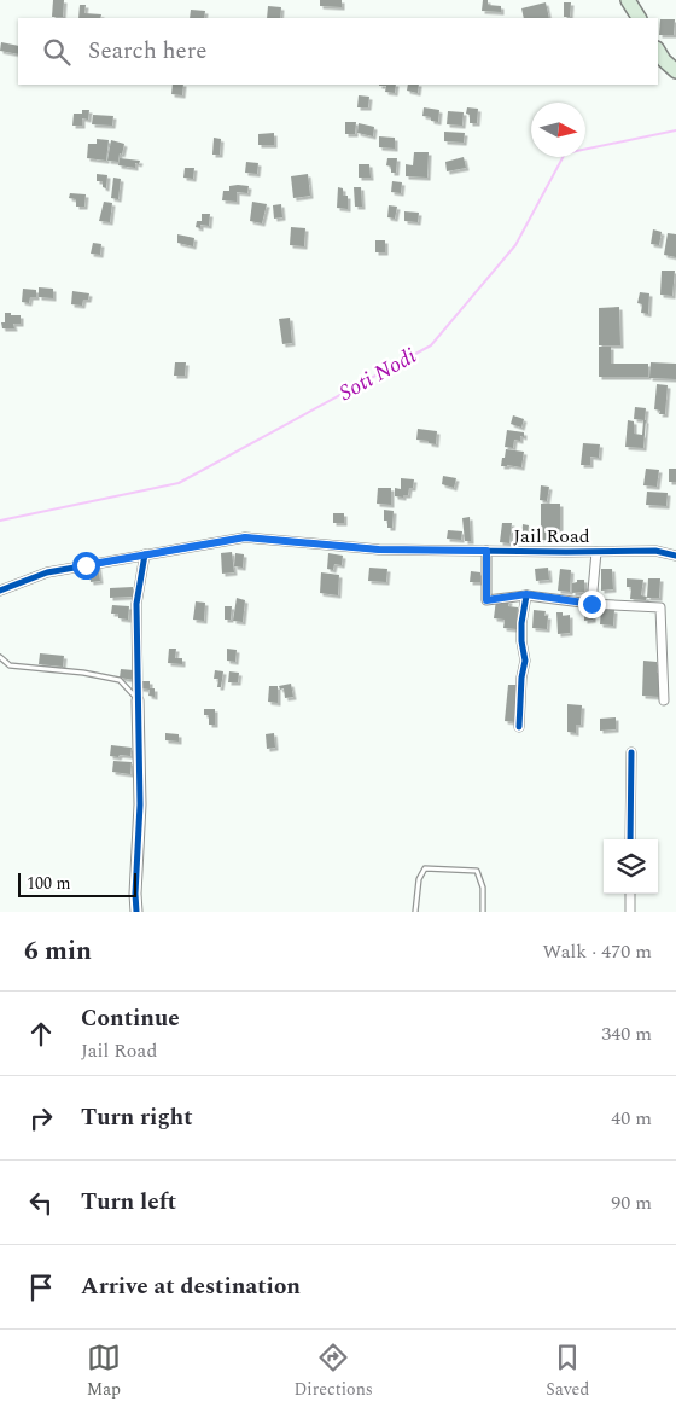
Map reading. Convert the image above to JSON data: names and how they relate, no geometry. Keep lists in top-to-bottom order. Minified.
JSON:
{"streets":{"street":["Jail Road"]},"water":["Soti Nodi"],"scale_bar":"100 m","north":"right","page":{"search":"Search here","scale":"100 m","heading":["6 min","Walk · 470 m"],"list":[["Continue","Jail Road","340 m"],["Turn right","40 m"],["Turn left","90 m"],"Arrive at destination"],"nav":["Map","Directions","Saved"]}}
